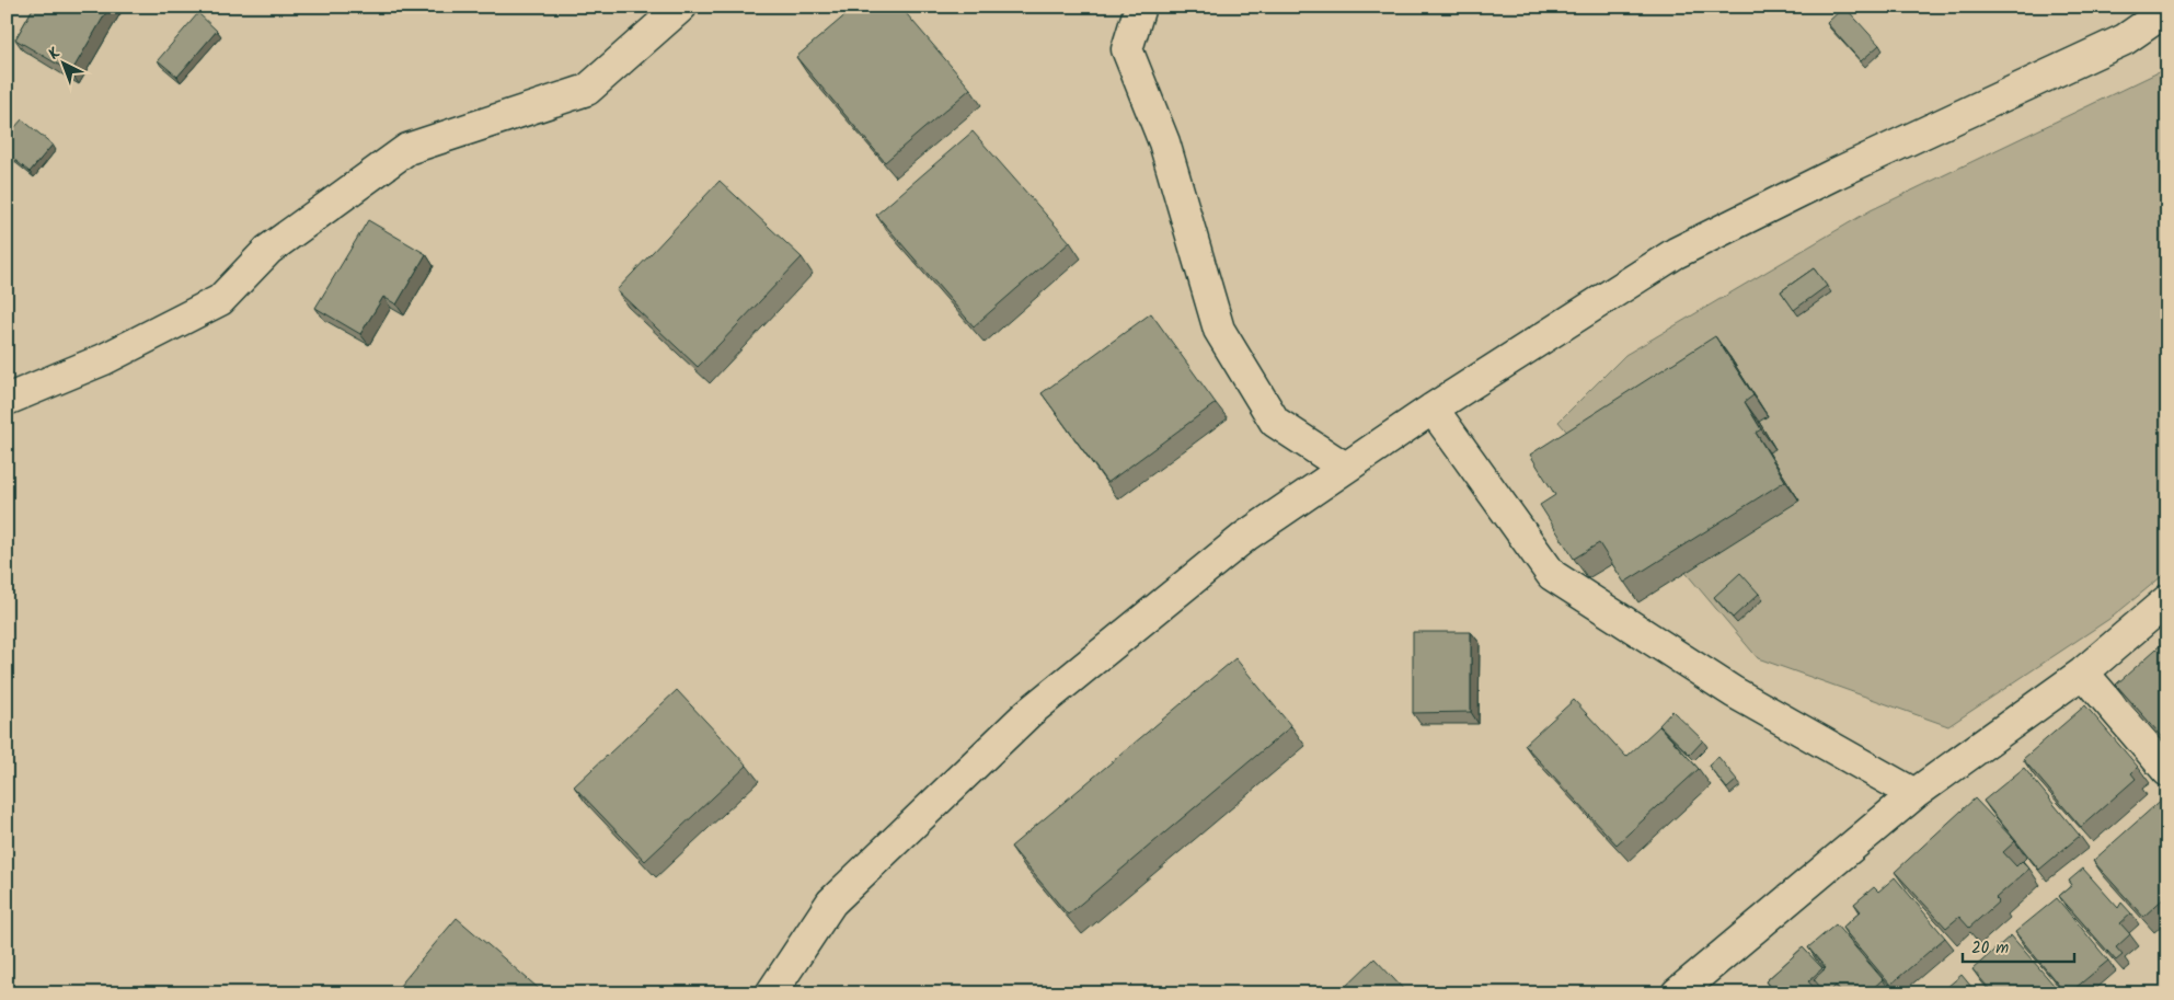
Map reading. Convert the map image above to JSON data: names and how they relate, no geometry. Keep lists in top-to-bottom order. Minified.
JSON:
{"scale_bar":"20 m","north":"top left"}
